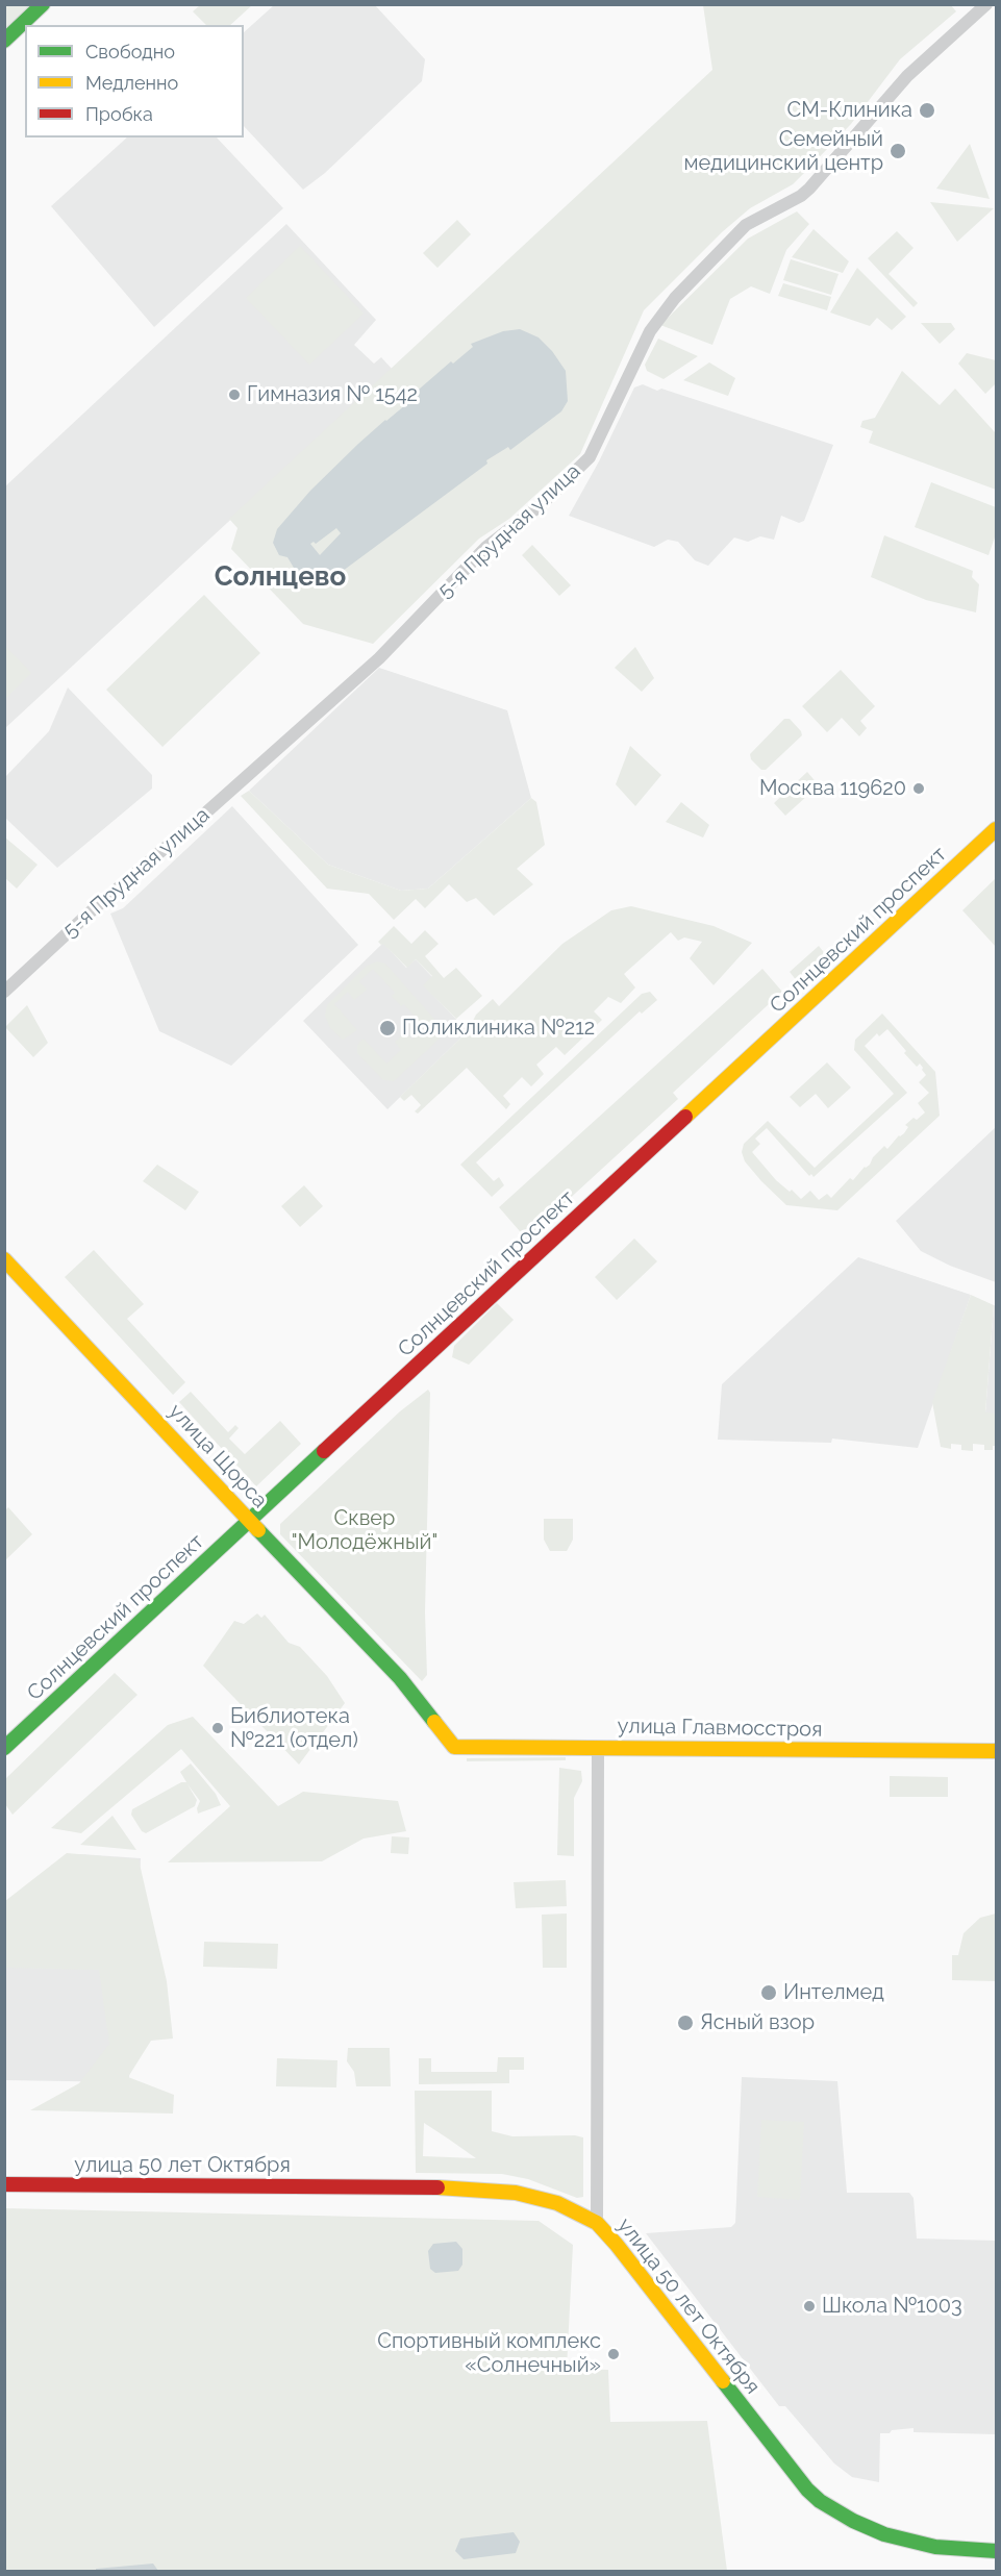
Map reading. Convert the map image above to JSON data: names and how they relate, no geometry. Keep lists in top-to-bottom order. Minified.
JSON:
{"streets":{"street":["5-я Прудная улица","Солнцевский проспект","улица Щорса","улица Главмосстроя","улица 50 лет Октября"]},"crossings":[["Солнцевский проспект","улица Щорса"],["улица Щорса","улица Главмосстроя"]],"districts":["Солнцево"],"parks":["Сквер \"Молодёжный\""],"places":["СМ-Клиника","Семейный медицинский центр","Гимназия № 1542","Москва 119620","Поликлиника №212","Библиотека №221 (отдел)","Интелмед","Ясный взор","Школа №1003","Спортивный комплекс «Солнечный»"],"legend":["Свободно","Медленно","Пробка"]}
